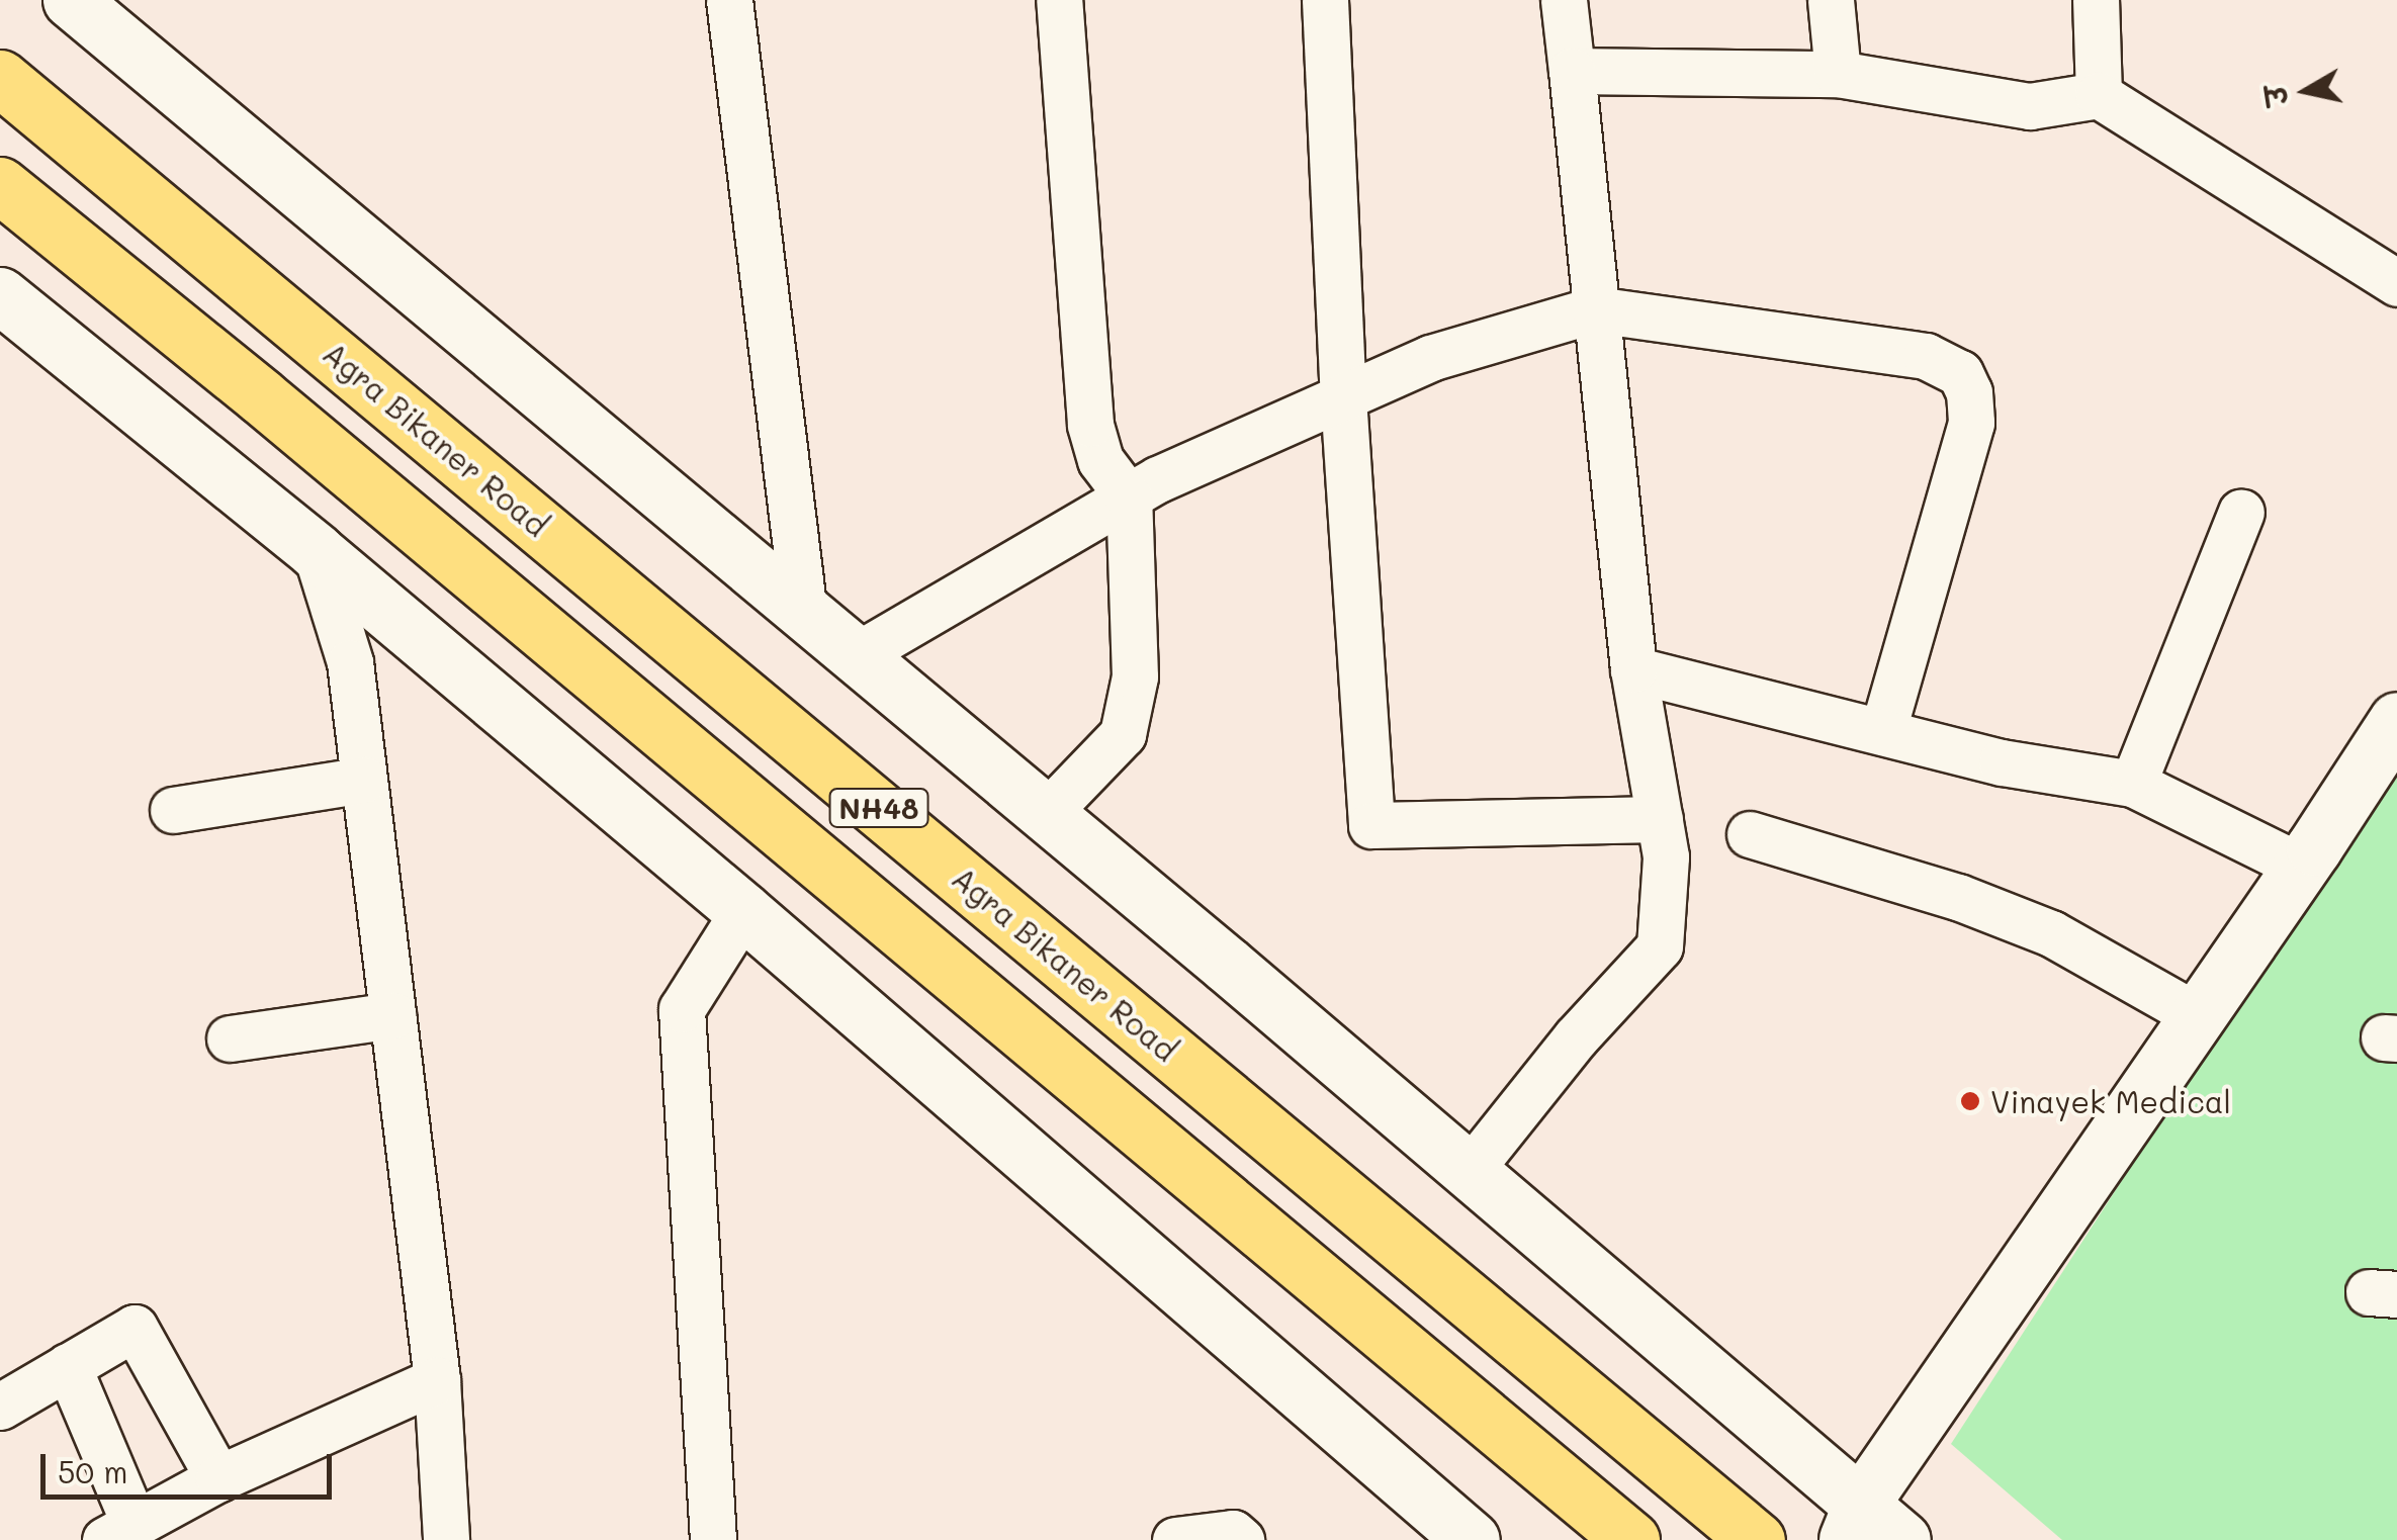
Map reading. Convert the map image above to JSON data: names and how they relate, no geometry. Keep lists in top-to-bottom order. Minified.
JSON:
{"streets":{"highway":["Agra Bikaner Road","NH48"]},"places":["Vinayek Medical"],"scale_bar":"50 m","north":"left"}
